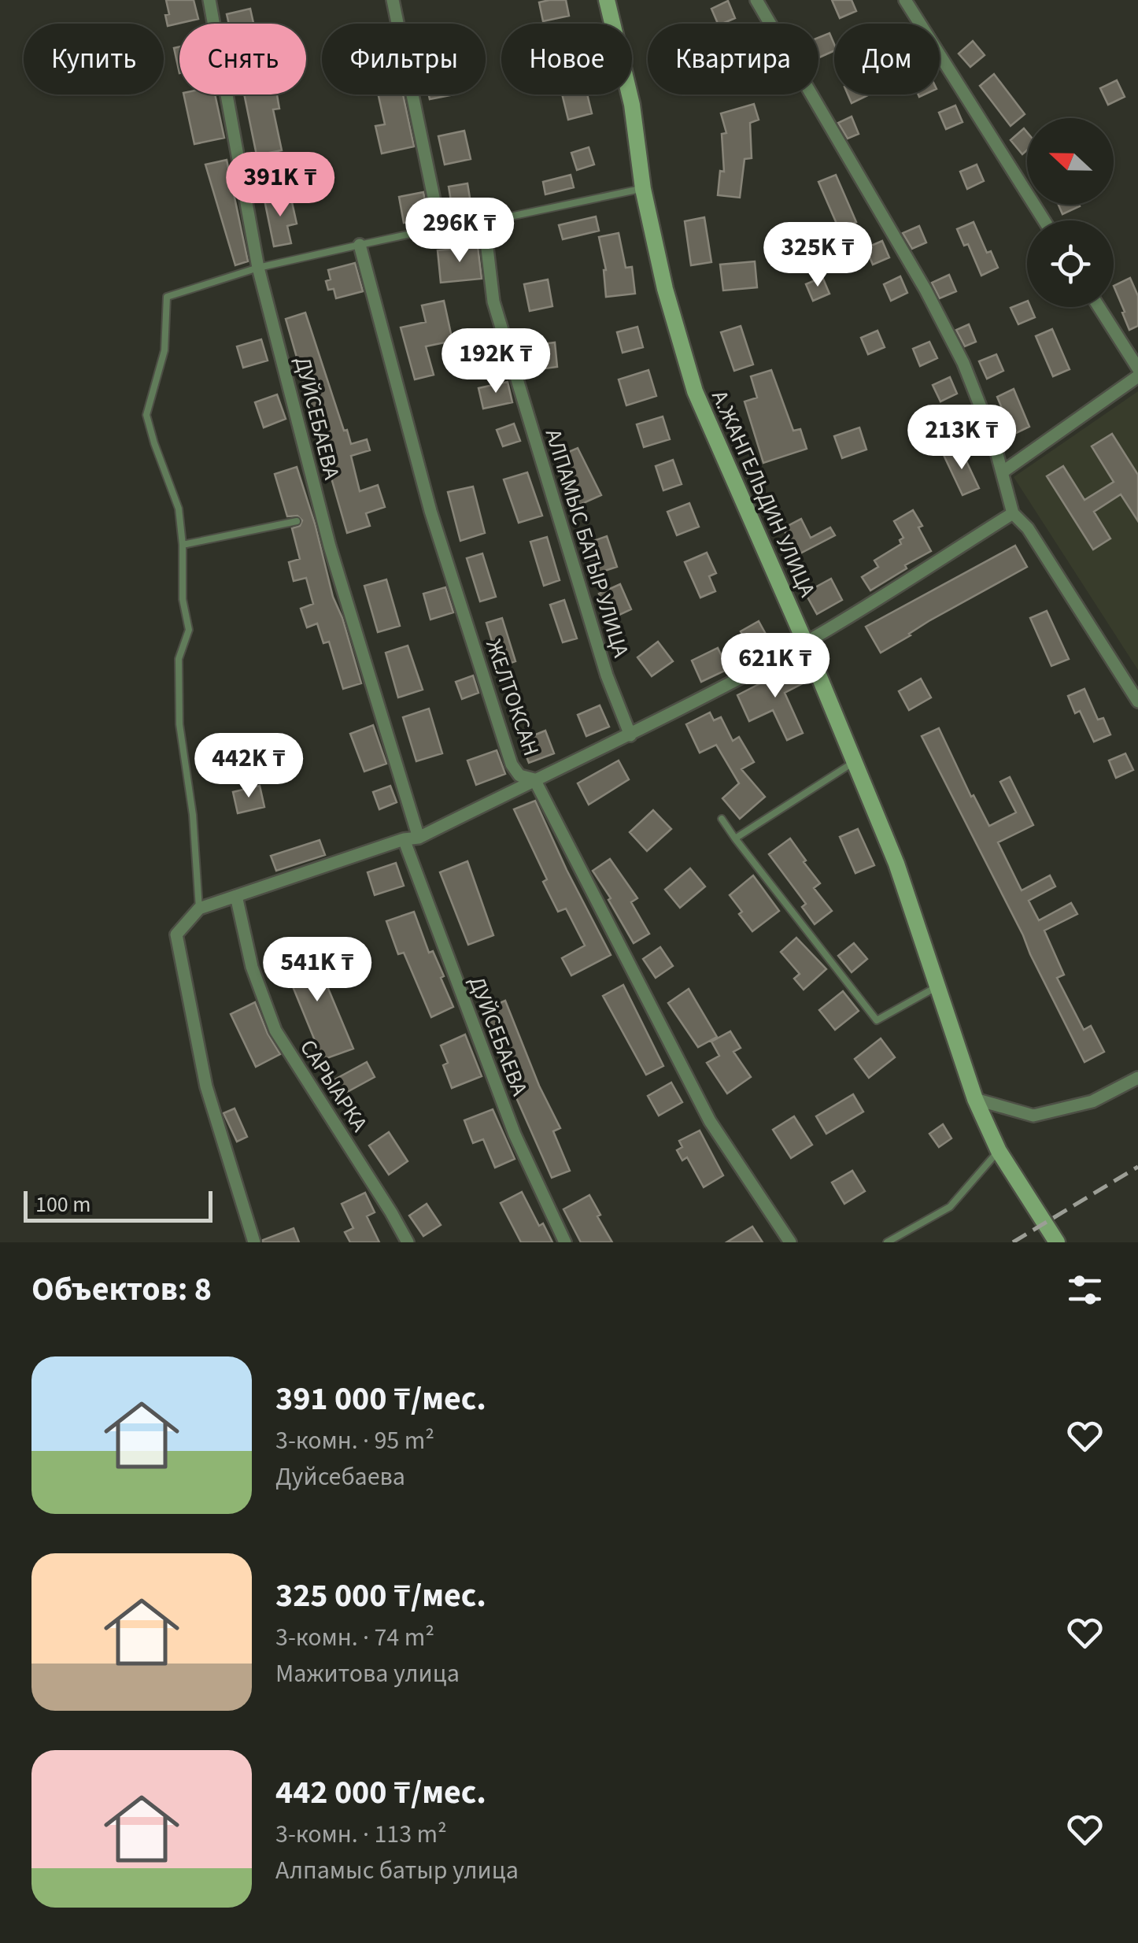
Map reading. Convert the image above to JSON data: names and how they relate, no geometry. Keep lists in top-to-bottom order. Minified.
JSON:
{"streets":{"street":["ДУЙСЕБАЕВА","А.ЖАНГЕЛЬДИН УЛИЦА","АЛПАМЫС БАТЫР УЛИЦА","ЖЕЛТОКСАН","САРЫАРКА"]},"scale_bar":"100 m","north":"left","page":{"chip":["Купить","Снять","Фильтры","Новое","Квартира","Дом"],"price":["391K ₸","296K ₸","325K ₸","192K ₸","213K ₸","621K ₸","442K ₸","541K ₸"],"scale":"100 m","heading":"Объектов: 8","list":[{"name":"391 000 ₸/мес.","note":"3-комн. · 95 m² · Дуйсебаева"},{"name":"325 000 ₸/мес.","note":"3-комн. · 74 m² · Мажитова улица"},{"name":"442 000 ₸/мес.","note":"3-комн. · 113 m² · Алпамыс батыр улица"}]}}
